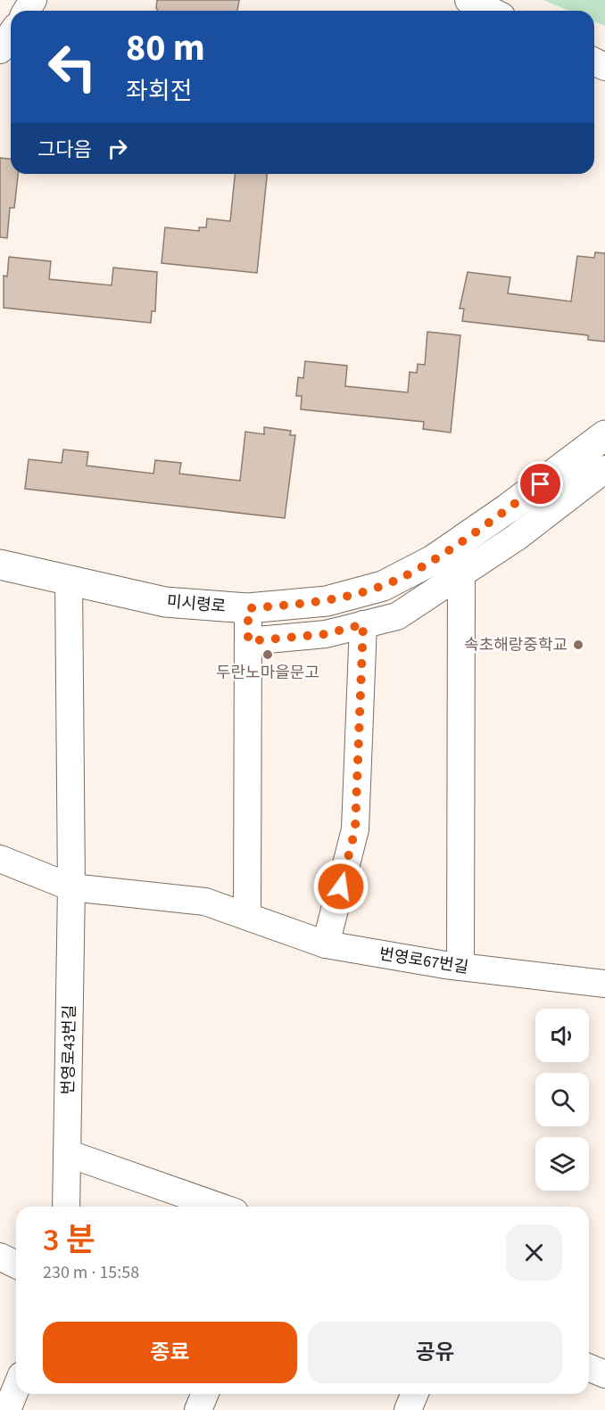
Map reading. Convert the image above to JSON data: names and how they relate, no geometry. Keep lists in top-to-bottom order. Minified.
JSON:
{"streets":{"main road":["미시령로"],"street":["번영로67번길","번영로43번길"]},"crossings":[["미시령로","번영로43번길"],["번영로67번길","번영로43번길"]],"places":["속초해랑중학교","두란노마을문고"],"page":{"turn":["80 m","좌회전"],"then":"그다음","heading":["3 분","230 m · 15:58"],"buttons":["종료","공유"]}}
